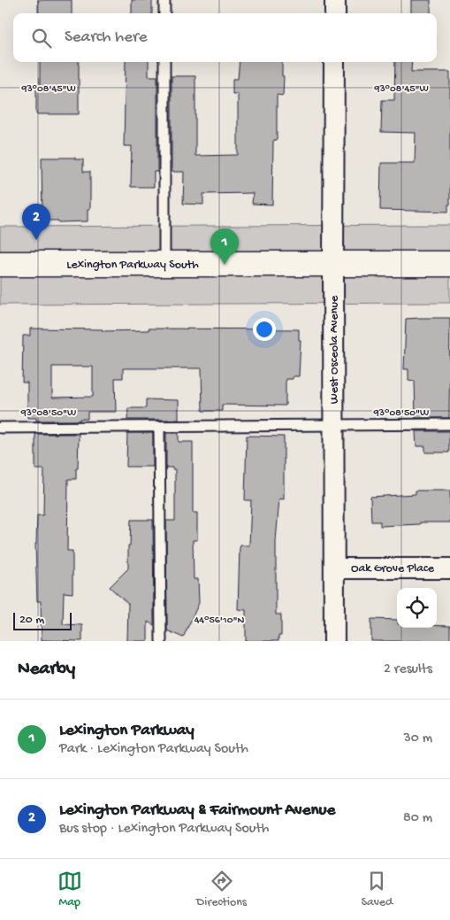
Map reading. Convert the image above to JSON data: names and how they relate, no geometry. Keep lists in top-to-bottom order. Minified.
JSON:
{"streets":{"main road":["Lexington Parkway South"],"street":["West Osceola Avenue","Oak Grove Place"]},"crossings":[["Lexington Parkway South","West Osceola Avenue"],["West Osceola Avenue","Oak Grove Place"]],"scale_bar":"20 m","page":{"search":"Search here","pins":["2","1"],"scale":"20 m","heading":["Nearby","2 results"],"list":[{"mark":"1","name":"Lexington Parkway","note":"Park · Lexington Parkway South","value":"30 m"},{"mark":"2","name":"Lexington Parkway & Fairmount Avenue","note":"Bus stop · Lexington Parkway South","value":"80 m"}],"nav":["Map","Directions","Saved"]},"coordinates":["93°08'45\"W","93°08'50\"W","44°56'10\"N"]}
